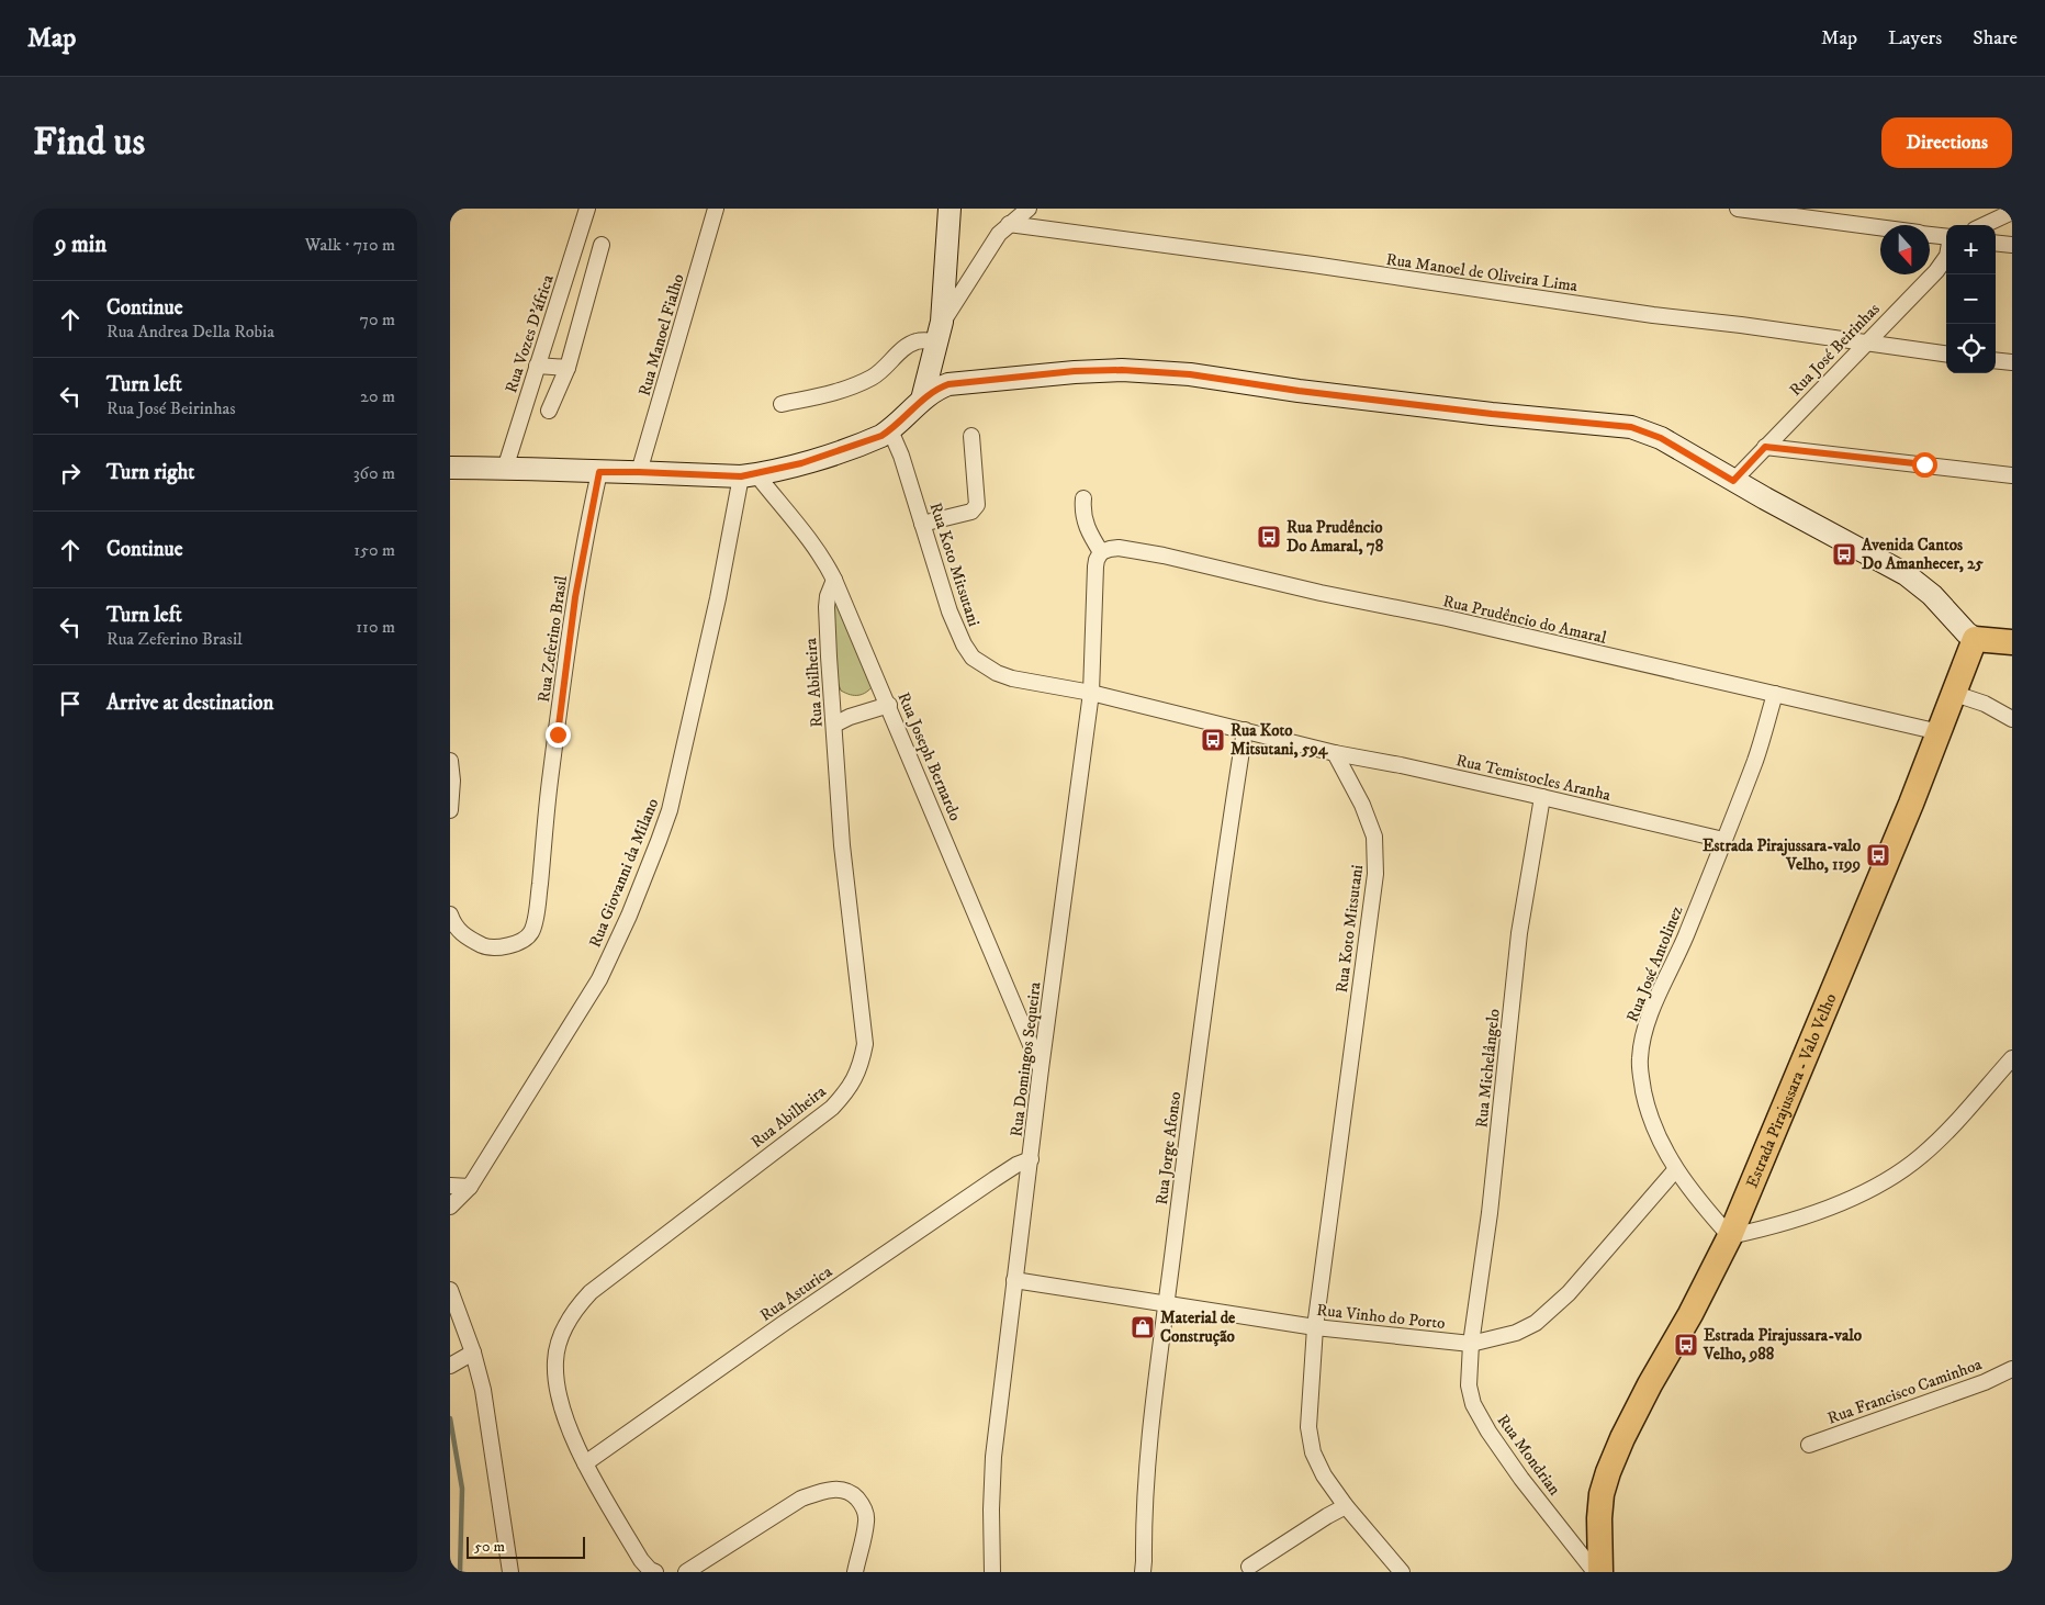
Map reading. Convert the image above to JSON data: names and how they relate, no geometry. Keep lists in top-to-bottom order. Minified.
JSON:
{"streets":{"main road":["Estrada Pirajussara - Valo Velho"],"street":["Rua Manoel de Oliveira Lima","Rua Vozes D'áfrica","Rua Manoel Fialho","Rua José Beirinhas","Rua Koto Mitsutani","Rua Prudêncio do Amaral","Rua Zeferino Brasil","Rua Abilheira","Rua Joseph Bernardo","Rua Temistocles Aranha","Rua Giovanni da Milano","Rua José Antolinez","Rua Domingos Sequeira","Rua Michelângelo","Rua Jorge Afonso","Rua Asturica","Rua Vinho do Porto","Rua Francisco Caminhoa","Rua Mondrian"]},"crossings":[["Rua Manoel de Oliveira Lima","Rua José Beirinhas"],["Rua Koto Mitsutani","Rua Temistocles Aranha"],["Rua Koto Mitsutani","Rua Domingos Sequeira"],["Rua Koto Mitsutani","Rua Jorge Afonso"],["Rua Koto Mitsutani","Rua Vinho do Porto"],["Rua Prudêncio do Amaral","Rua José Antolinez"],["Rua Prudêncio do Amaral","Rua Domingos Sequeira"],["Rua Prudêncio do Amaral","Estrada Pirajussara - Valo Velho"],["Rua Abilheira","Rua Joseph Bernardo"],["Rua Abilheira","Rua Asturica"],["Rua Joseph Bernardo","Rua Giovanni da Milano"],["Rua Joseph Bernardo","Rua Domingos Sequeira"],["Rua Temistocles Aranha","Rua José Antolinez"],["Rua Temistocles Aranha","Rua Michelângelo"],["Rua José Antolinez","Estrada Pirajussara - Valo Velho"],["Rua José Antolinez","Rua Vinho do Porto"],["Rua Domingos Sequeira","Rua Asturica"],["Rua Domingos Sequeira","Rua Vinho do Porto"],["Rua Michelângelo","Rua Vinho do Porto"],["Rua Michelângelo","Rua Mondrian"],["Rua Jorge Afonso","Rua Vinho do Porto"],["Rua Vinho do Porto","Rua Mondrian"]],"places":{"bus stop":["Rua Prudêncio Do Amaral, 78","Avenida Cantos Do Amanhecer, 25","Rua Koto Mitsutani, 594","Estrada Pirajussara-valo Velho, 1199","Estrada Pirajussara-valo Velho, 988"],"shop":["Material de Construção"]},"scale_bar":"50 m","north":"bottom","page":{"header":"Map","nav":["Map","Layers","Share"],"buttons":"Directions","title":"Find us","heading":["9 min","Walk · 710 m"],"map_buttons":["+","−"],"list":[["Continue","Rua Andrea Della Robia","70 m"],["Turn left","Rua José Beirinhas","20 m"],["Turn right","360 m"],["Continue","150 m"],["Turn left","Rua Zeferino Brasil","110 m"],"Arrive at destination"],"scale":"50 m"}}
